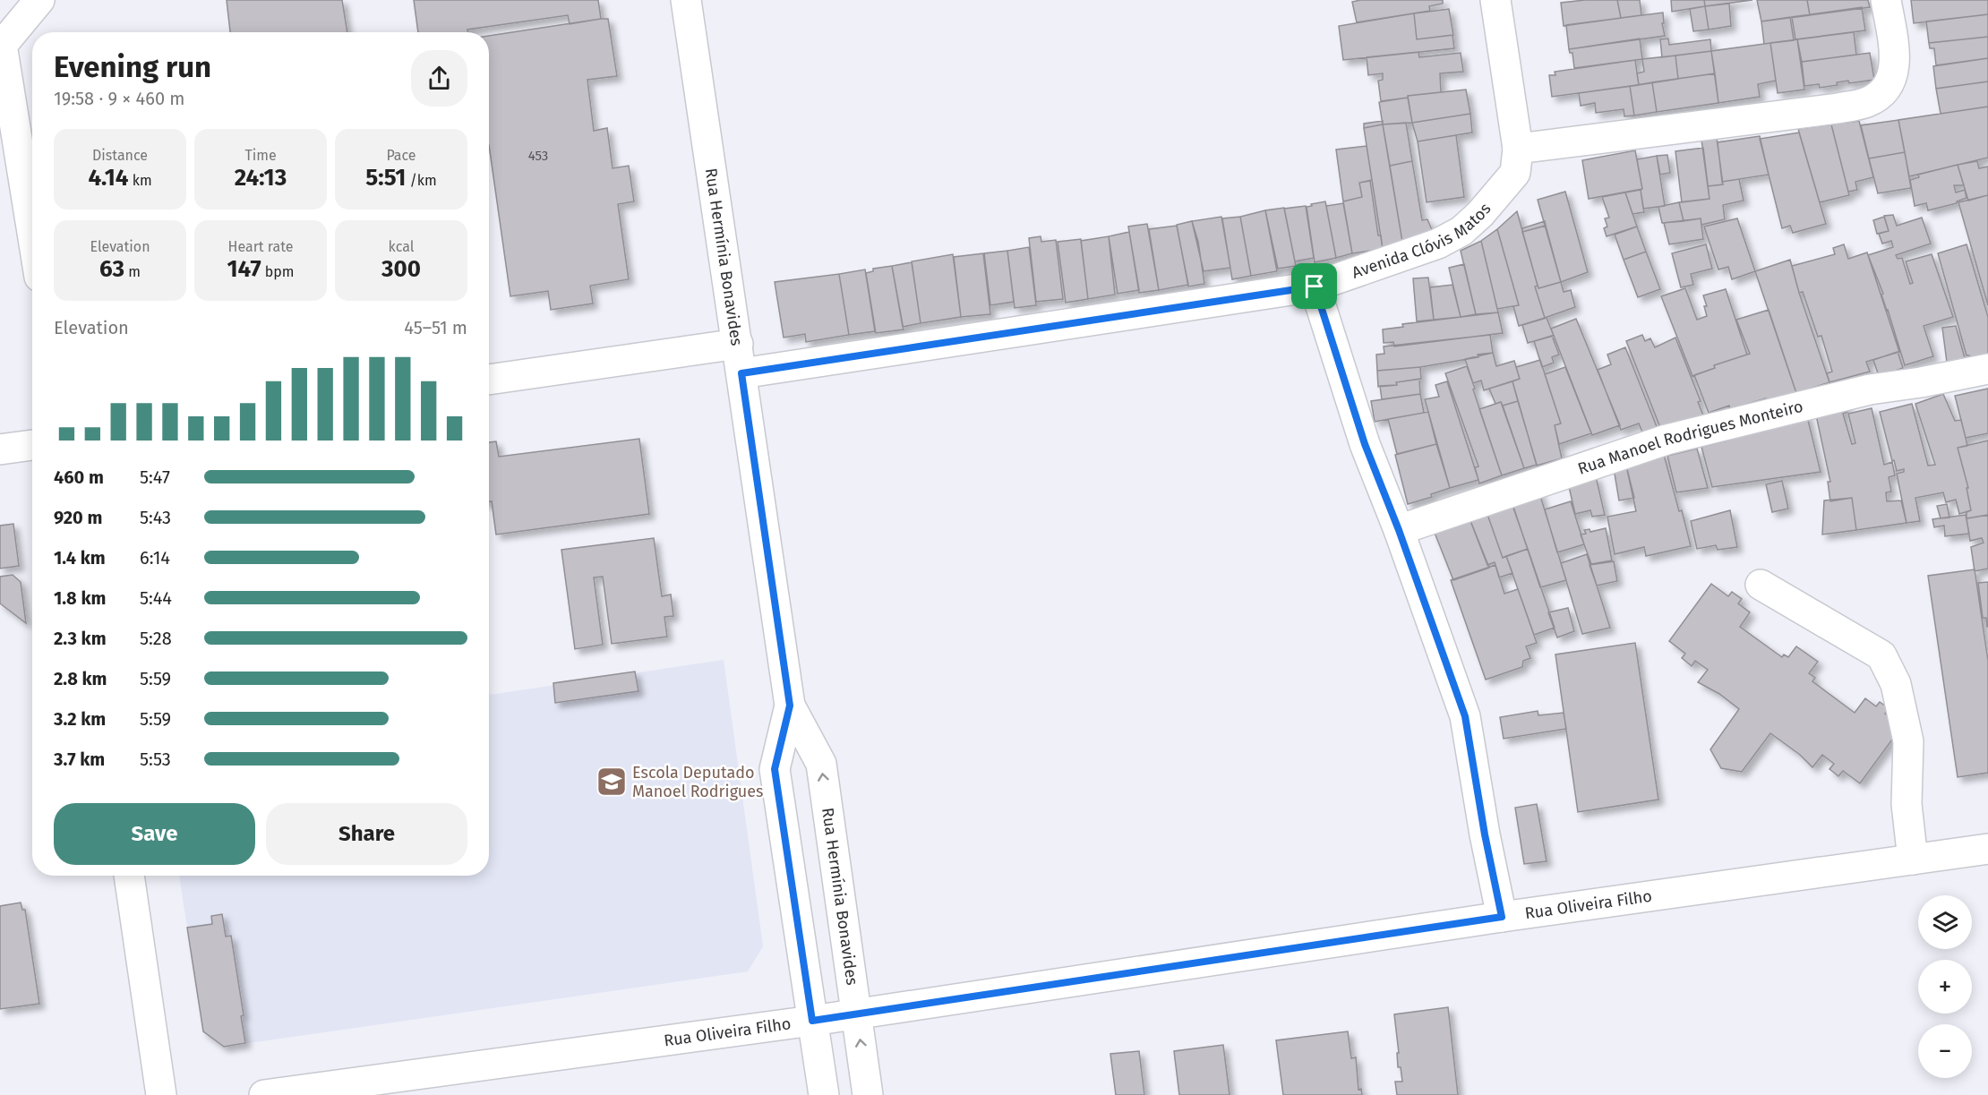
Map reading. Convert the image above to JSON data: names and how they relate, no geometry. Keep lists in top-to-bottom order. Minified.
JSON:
{"streets":{"street":["Avenida Clóvis Matos","Rua Hermínia Bonavides","Rua Manoel Rodrigues Monteiro","Rua Oliveira Filho"]},"crossings":[["Rua Hermínia Bonavides","Rua Oliveira Filho"]],"places":{"school or university":["Escola Deputado Manoel Rodrigues"]},"house_numbers":["453"],"page":{"heading":["Evening run","19:58 · 9 × 460 m"],"stats":[["Distance","4.14 km"],["Time","24:13"],["Pace","5:51 /km"],["Elevation","63 m"],["Heart rate","147 bpm"],["kcal","300"]],"chart":["Elevation","45–51 m"],"list":[{"name":"460 m","note":"5:47"},{"name":"920 m","note":"5:43"},{"name":"1.4 km","note":"6:14"},{"name":"1.8 km","note":"5:44"},{"name":"2.3 km","note":"5:28"},{"name":"2.8 km","note":"5:59"},{"name":"3.2 km","note":"5:59"},{"name":"3.7 km","note":"5:53"}],"buttons":["Save","Share"],"map_buttons":["+","−"]}}
